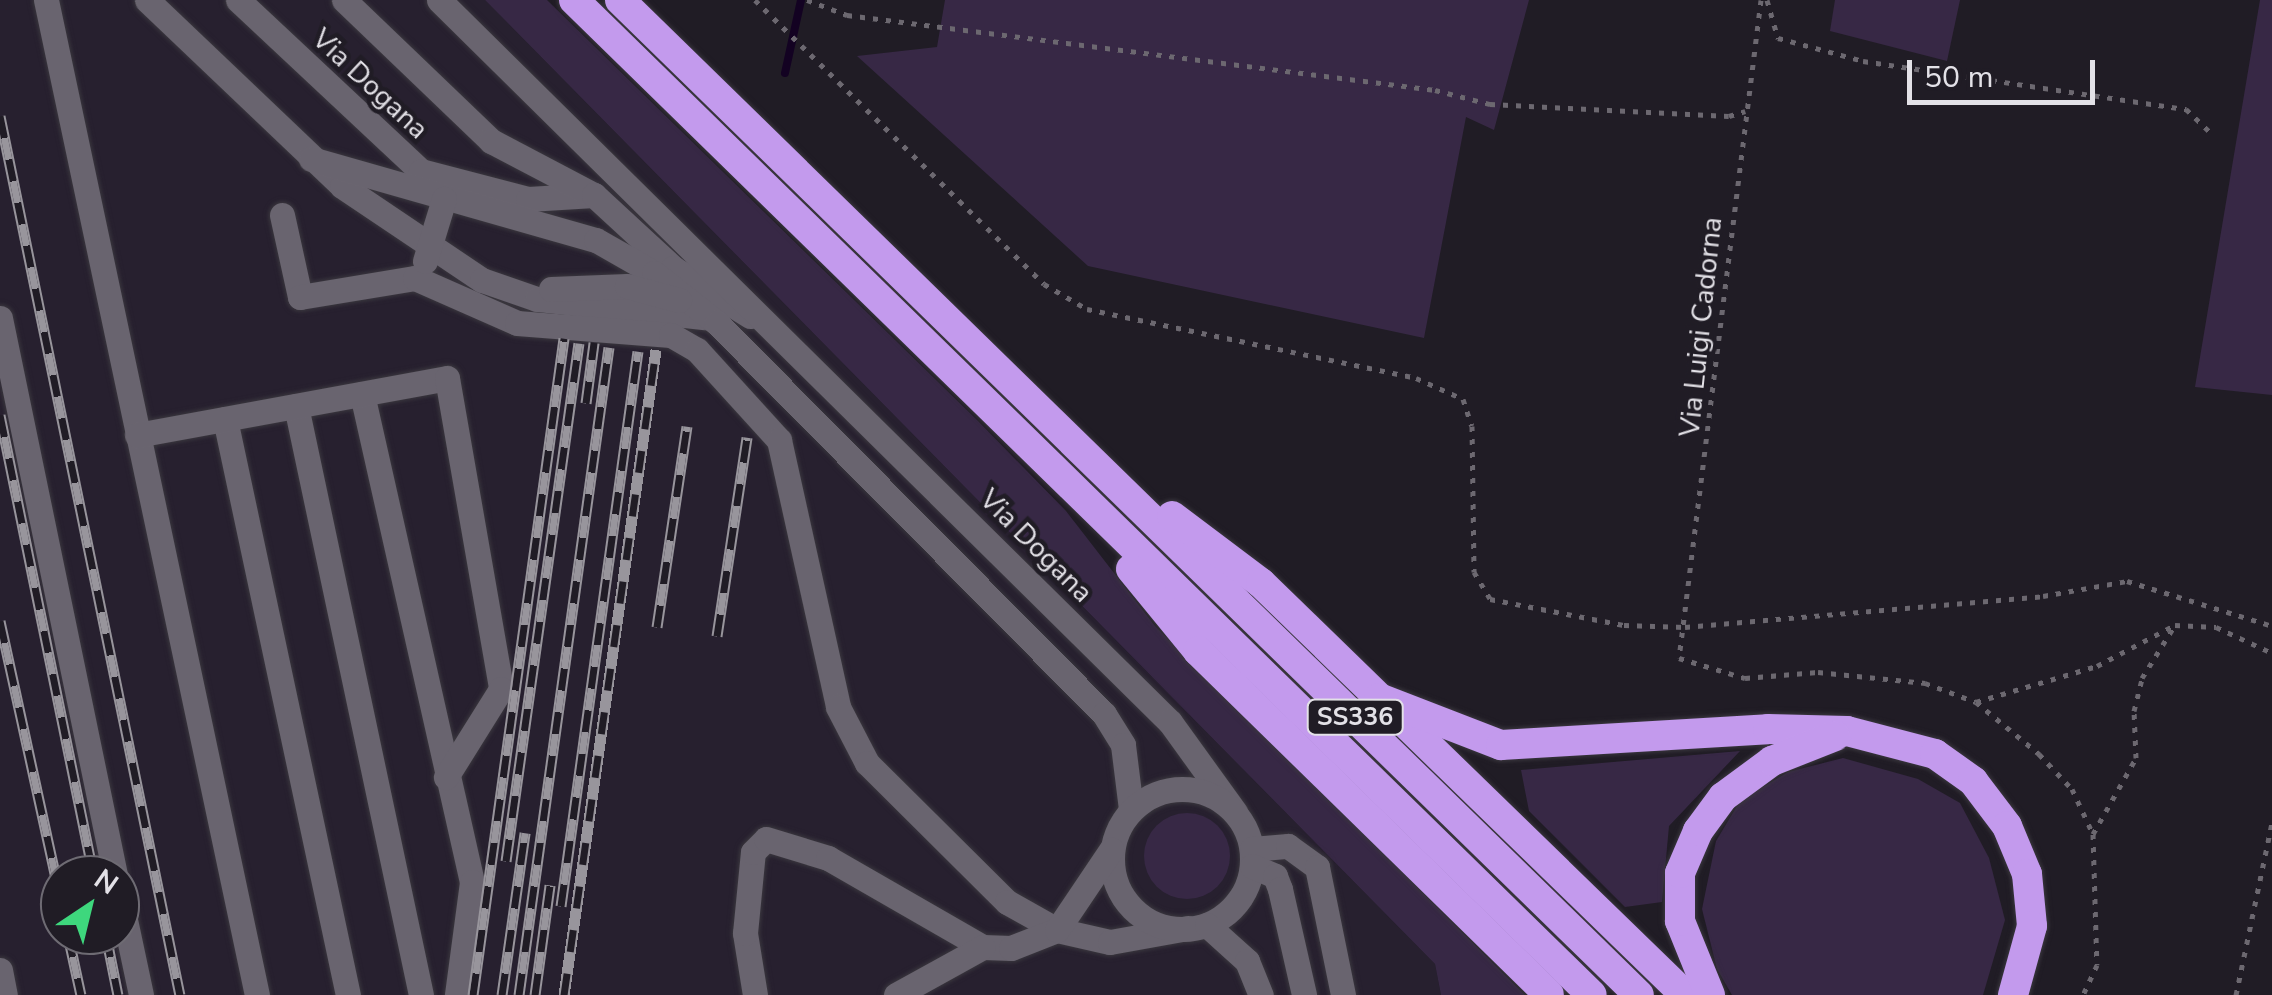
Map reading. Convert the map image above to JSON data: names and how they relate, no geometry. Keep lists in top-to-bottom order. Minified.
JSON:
{"streets":{"highway":["SS336"],"street":["Via Dogana"],"path":["Via Luigi Cadorna"]},"scale_bar":"50 m","north":"top right"}
